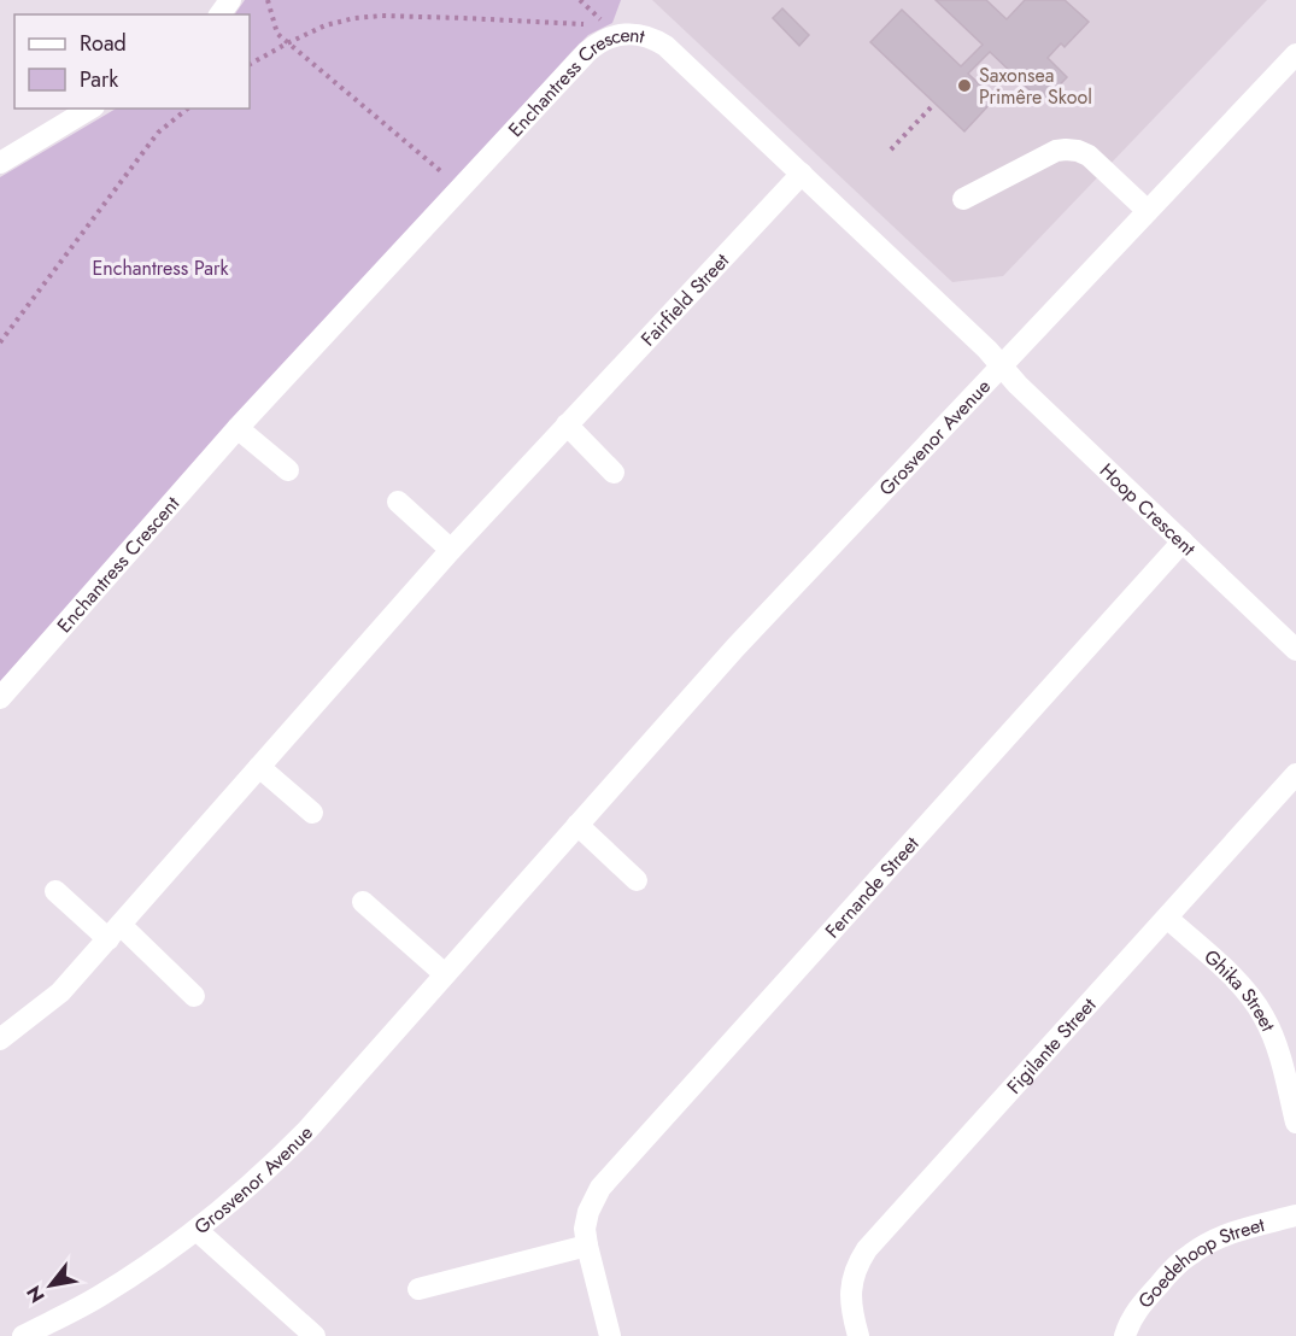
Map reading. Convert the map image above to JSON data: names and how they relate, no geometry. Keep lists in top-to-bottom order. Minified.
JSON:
{"streets":{"street":["Enchantress Crescent","Fairfield Street","Grosvenor Avenue","Hoop Crescent","Fernande Street","Ghika Street","Figilante Street","Goedehoop Street"]},"crossings":[["Enchantress Crescent","Fairfield Street"],["Enchantress Crescent","Grosvenor Avenue"],["Enchantress Crescent","Hoop Crescent"],["Grosvenor Avenue","Hoop Crescent"],["Hoop Crescent","Fernande Street"],["Ghika Street","Figilante Street"]],"parks":["Enchantress Park"],"places":["Saxonsea Primêre Skool"],"legend":["Road","Park"],"north":"bottom left"}
